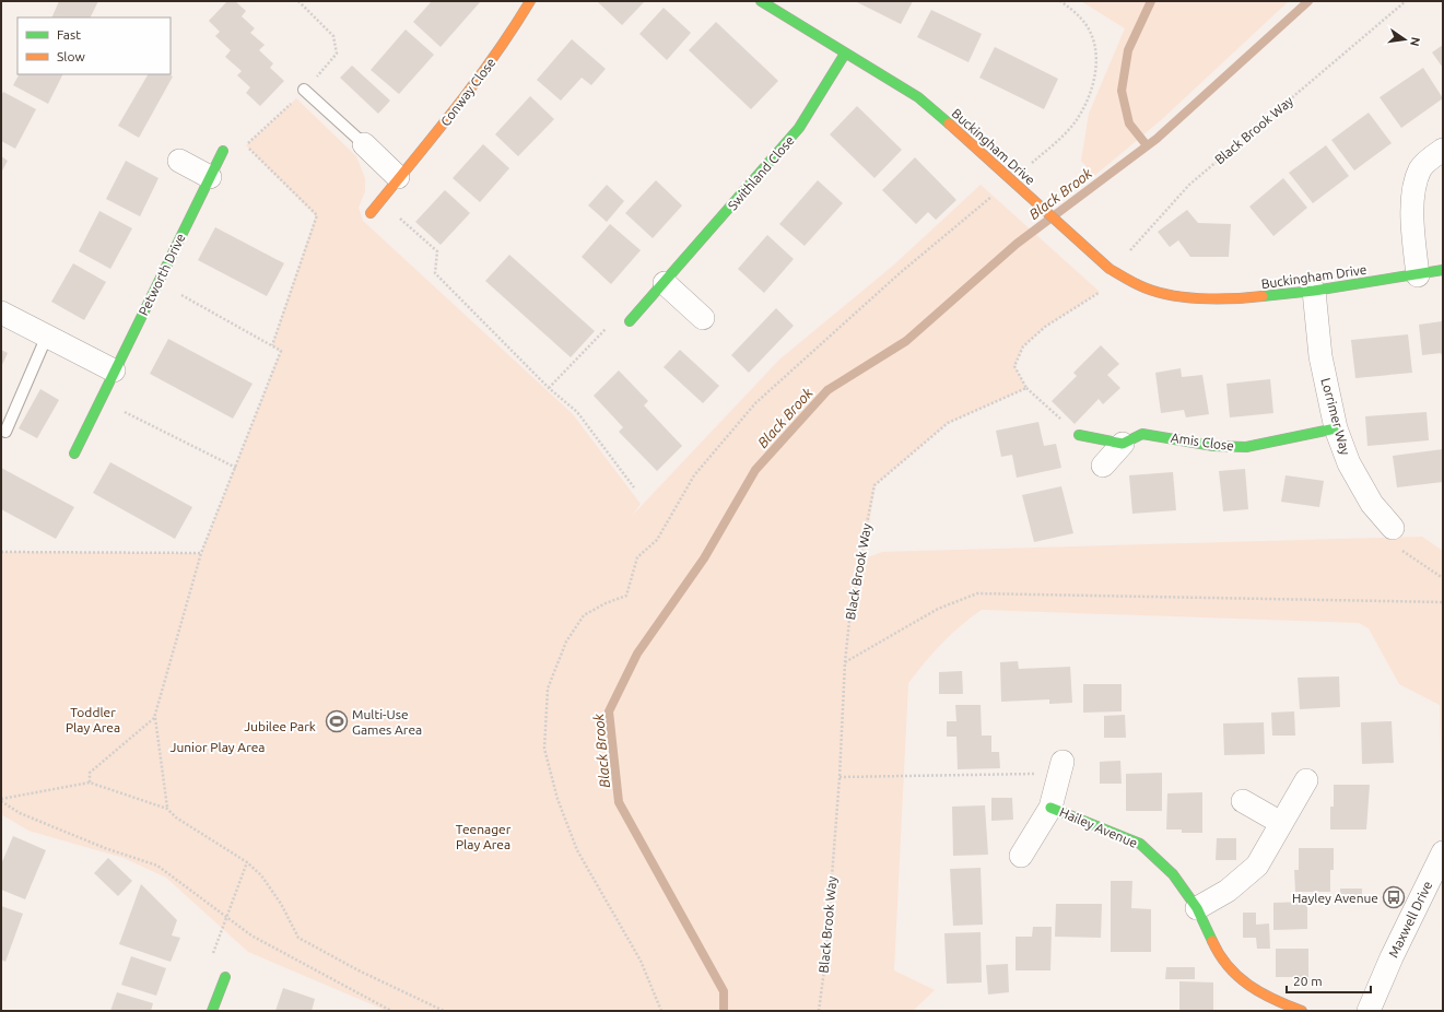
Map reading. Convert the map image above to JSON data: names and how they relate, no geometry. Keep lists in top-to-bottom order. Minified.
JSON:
{"streets":{"street":["Conway Close","Buckingham Drive","Swithland Close","Petworth Drive","Lorrimer Way","Amis Close","Hailey Avenue","Maxwell Drive"],"path":["Black Brook Way"]},"crossings":[["Black Brook Way","Buckingham Drive"],["Buckingham Drive","Swithland Close"],["Buckingham Drive","Lorrimer Way"],["Lorrimer Way","Amis Close"]],"water":["Black Brook"],"parks":["Toddler Play Area","Jubilee Park","Junior Play Area","Teenager Play Area"],"places":{"sports":["Multi-Use Games Area"],"bus stop":["Hayley Avenue"]},"legend":["Fast","Slow"],"scale_bar":"20 m","north":"right"}
